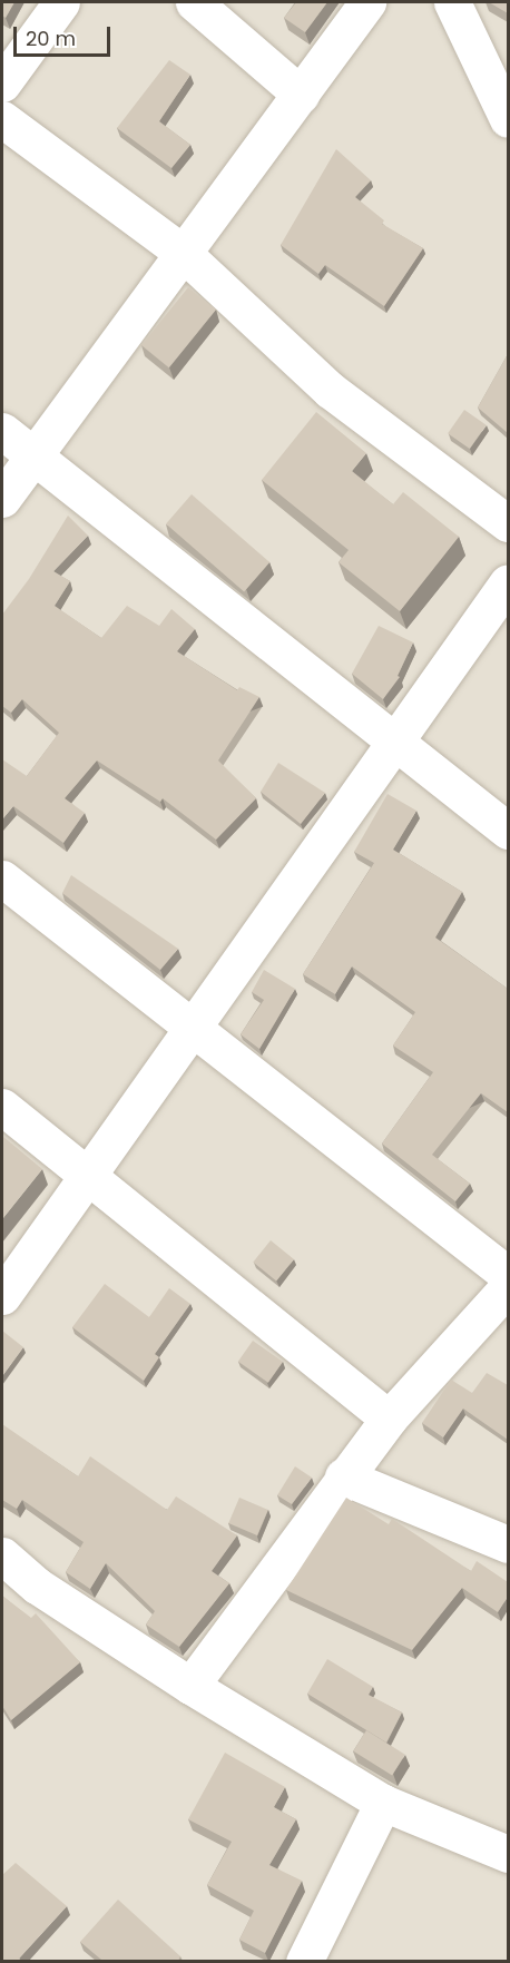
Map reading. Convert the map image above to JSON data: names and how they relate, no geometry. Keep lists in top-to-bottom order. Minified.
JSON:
{"scale_bar":"20 m"}
